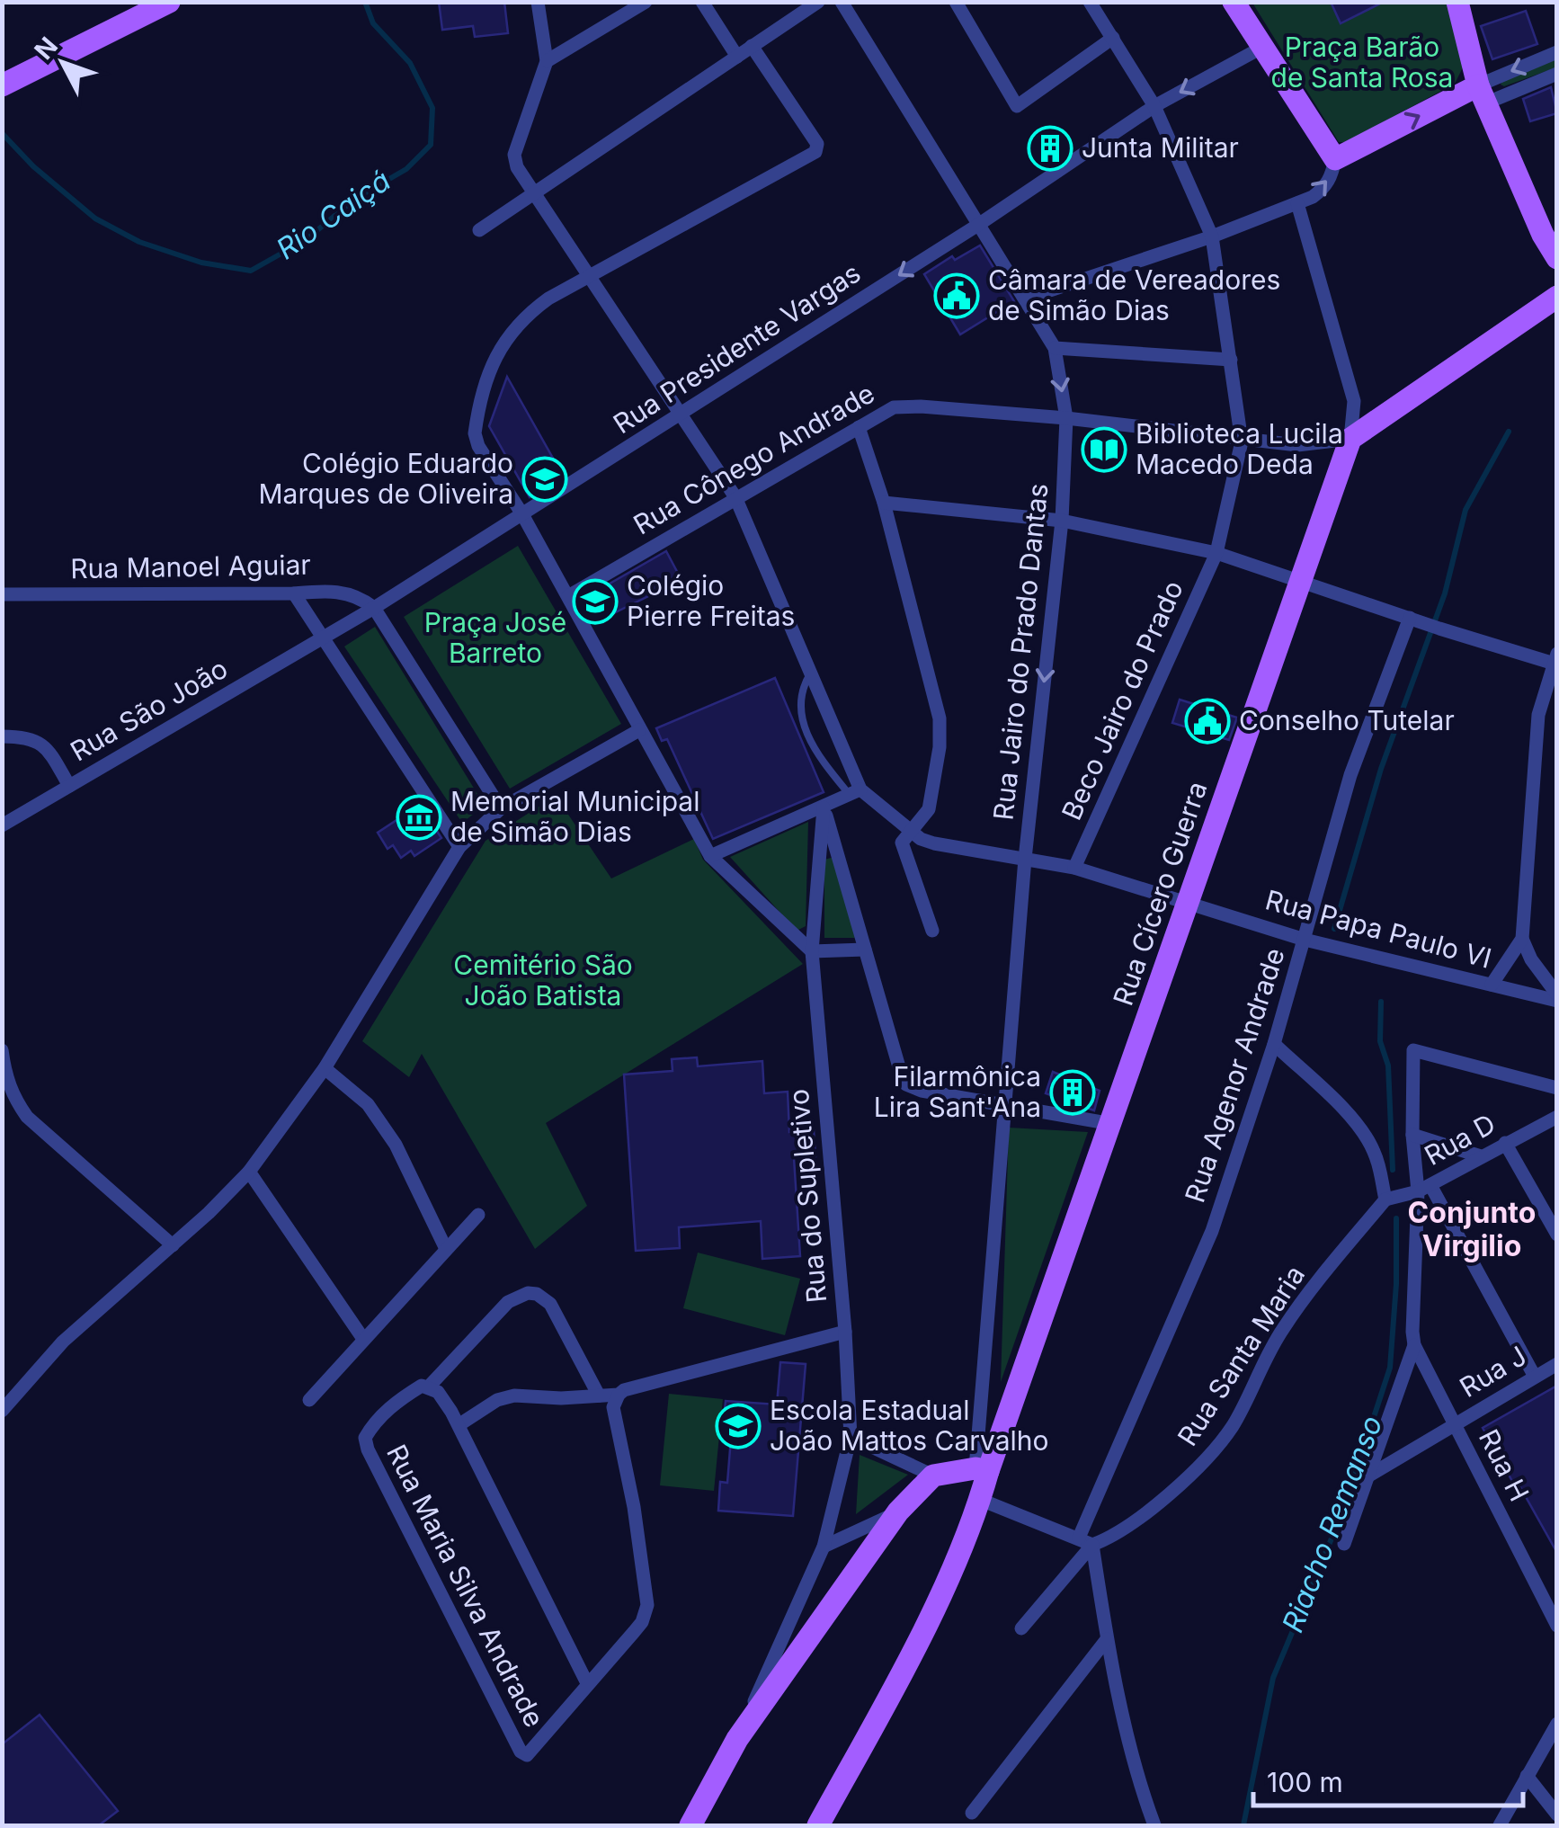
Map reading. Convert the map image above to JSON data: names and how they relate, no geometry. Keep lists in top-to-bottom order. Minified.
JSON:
{"streets":{"main road":["Rua Cícero Guerra"],"street":["Rua Presidente Vargas","Rua Cônego Andrade","Rua Manoel Aguiar","Rua Jairo do Prado Dantas","Beco Jairo do Prado","Rua São João","Rua Papa Paulo VI","Rua Agenor Andrade","Rua D","Rua do Supletivo","Rua Santa Maria","Rua J","Rua H","Rua Maria Silva Andrade"]},"crossings":[["Rua Presidente Vargas","Rua Jairo do Prado Dantas"],["Rua Cônego Andrade","Rua Jairo do Prado Dantas"],["Rua Cônego Andrade","Beco Jairo do Prado"],["Rua Cônego Andrade","Rua Cícero Guerra"],["Rua Jairo do Prado Dantas","Rua Cícero Guerra"],["Rua Jairo do Prado Dantas","Rua Papa Paulo VI"],["Beco Jairo do Prado","Rua Papa Paulo VI"],["Rua Cícero Guerra","Rua Papa Paulo VI"],["Rua Papa Paulo VI","Rua Agenor Andrade"],["Rua Agenor Andrade","Rua Santa Maria"],["Rua D","Rua Santa Maria"],["Rua D","Rua J"],["Rua J","Rua H"]],"one_way":["Rua Presidente Vargas"],"districts":["Conjunto Virgilio"],"water":["Rio Caiçá","Riacho Remanso"],"parks":["Praça Barão de Santa Rosa","Praça José Barreto","Cemitério São João Batista"],"places":{"building":["Junta Militar","Filarmônica Lira Sant'Ana"],"public building":["Câmara de Vereadores de Simão Dias","Conselho Tutelar"],"library":["Biblioteca Lucila Macedo Deda"],"school or university":["Colégio Eduardo Marques de Oliveira","Colégio Pierre Freitas","Escola Estadual João Mattos Carvalho"],"museum":["Memorial Municipal de Simão Dias"]},"scale_bar":"100 m","north":"top left"}
